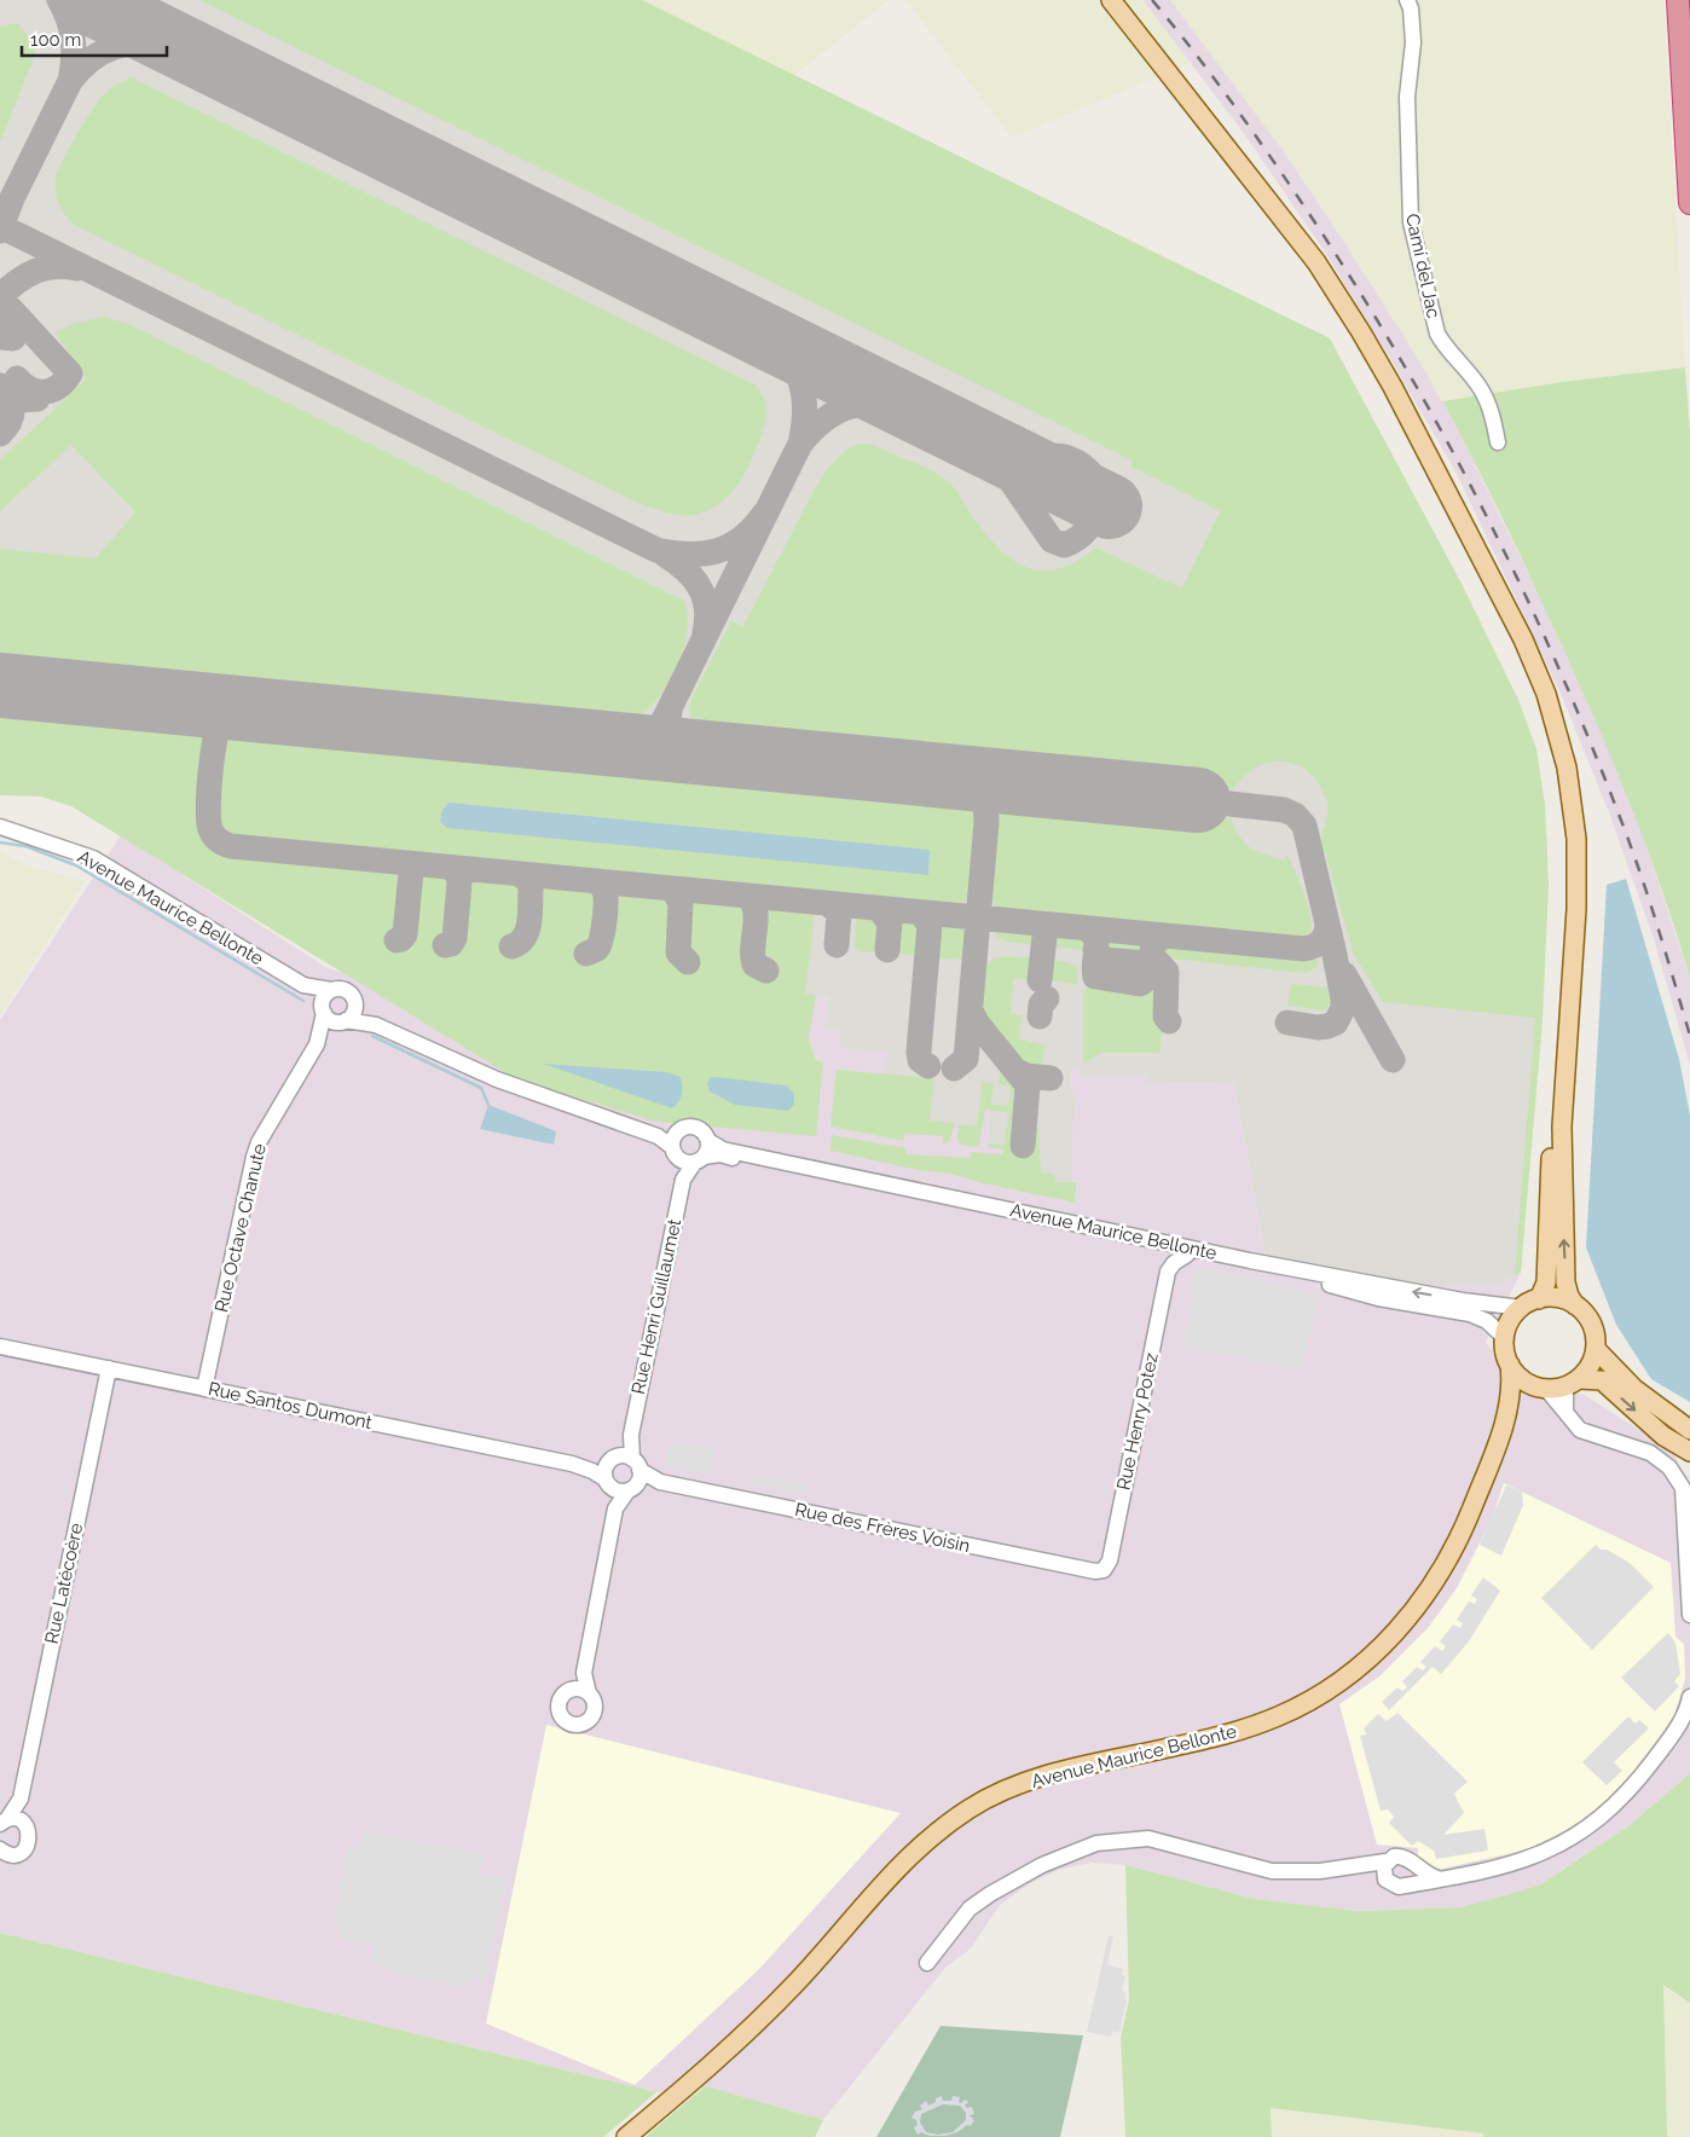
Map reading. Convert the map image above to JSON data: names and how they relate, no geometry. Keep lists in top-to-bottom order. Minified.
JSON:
{"streets":{"main road":["Avenue Maurice Bellonte"],"street":["Camí del Jac","Rue Octave Chanute","Rue Henri Guillaumet","Rue Santos Dumont","Rue Henry Potez","Rue des Frères Voisin","Rue Latécoère"]},"crossings":[["Avenue Maurice Bellonte","Rue Octave Chanute"],["Avenue Maurice Bellonte","Rue Henri Guillaumet"],["Rue Octave Chanute","Rue Santos Dumont"],["Rue Henri Guillaumet","Rue Santos Dumont"],["Rue Henri Guillaumet","Rue des Frères Voisin"],["Rue Santos Dumont","Rue des Frères Voisin"],["Rue Santos Dumont","Rue Latécoère"],["Rue Henry Potez","Rue des Frères Voisin"]],"scale_bar":"100 m"}
